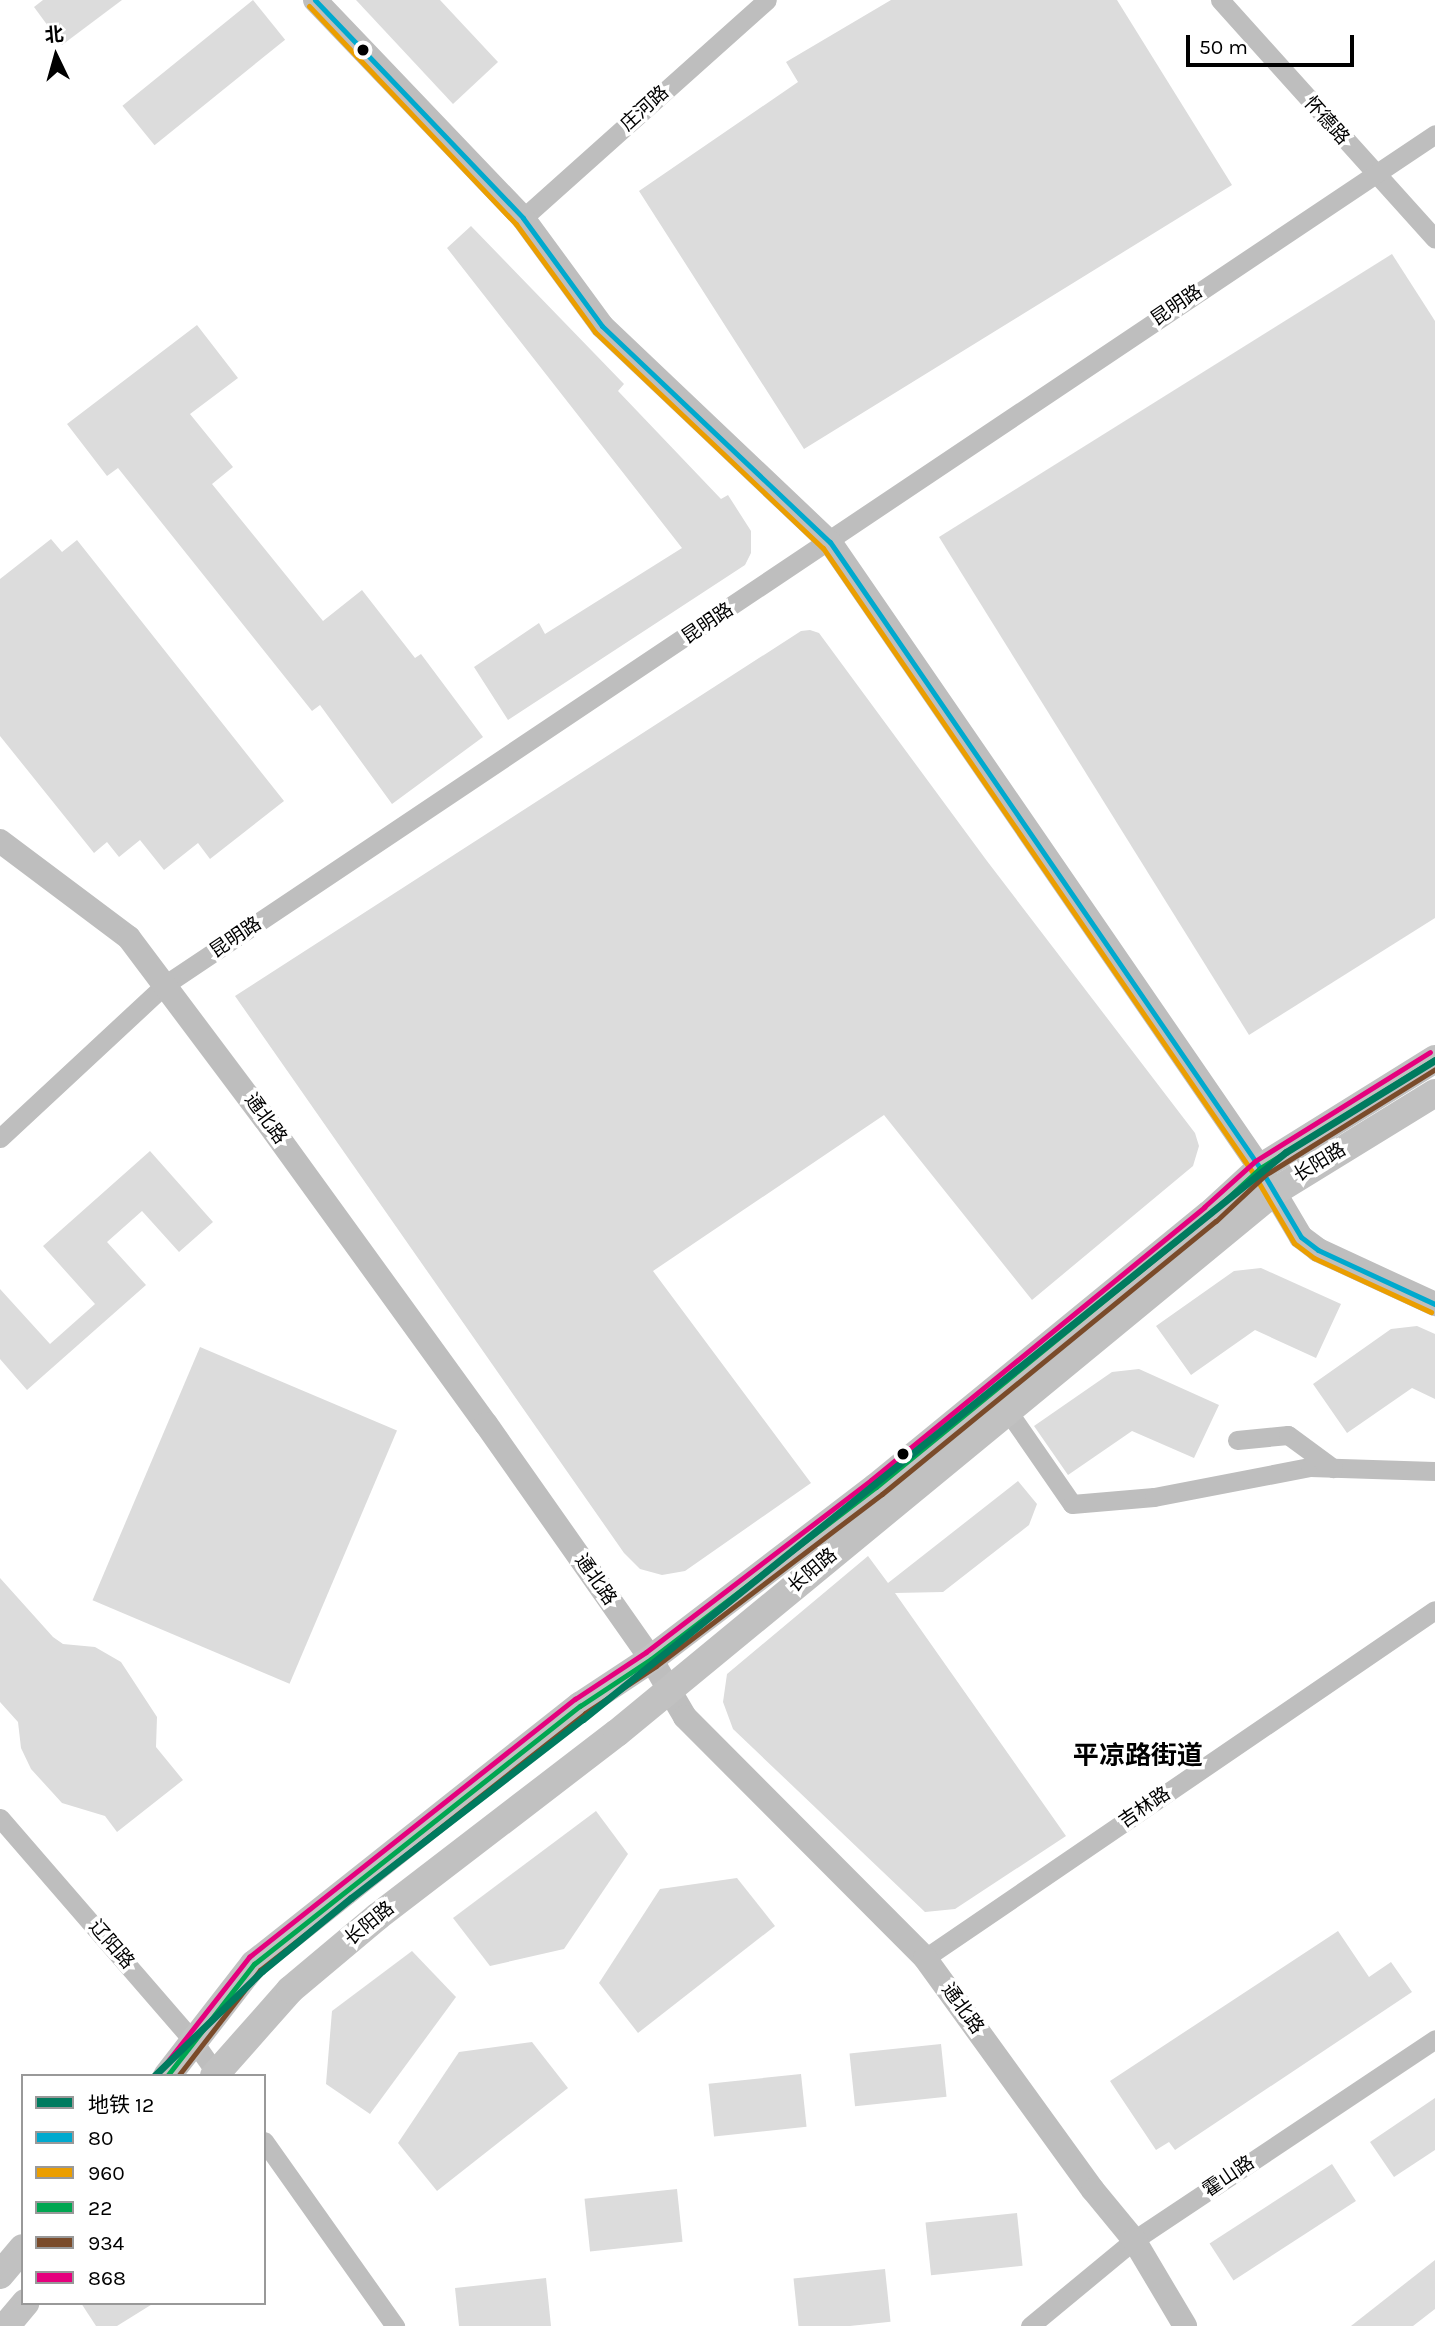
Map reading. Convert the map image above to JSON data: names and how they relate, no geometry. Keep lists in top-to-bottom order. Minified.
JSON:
{"streets":{"main road":["长阳路"],"street":["庄河路","怀德路","昆明路","通北路","吉林路","辽阳路","霍山路"]},"crossings":[["怀德路","昆明路"],["昆明路","通北路"],["通北路","长阳路"],["通北路","吉林路"],["通北路","霍山路"],["长阳路","辽阳路"]],"districts":["平凉路街道"],"lines":["transit line 80","transit line 960","transit line 868","transit line 22","metro line 12","transit line 934"],"legend":["地铁 12","80","960","22","934","868"],"scale_bar":"50 m","north":"top"}
